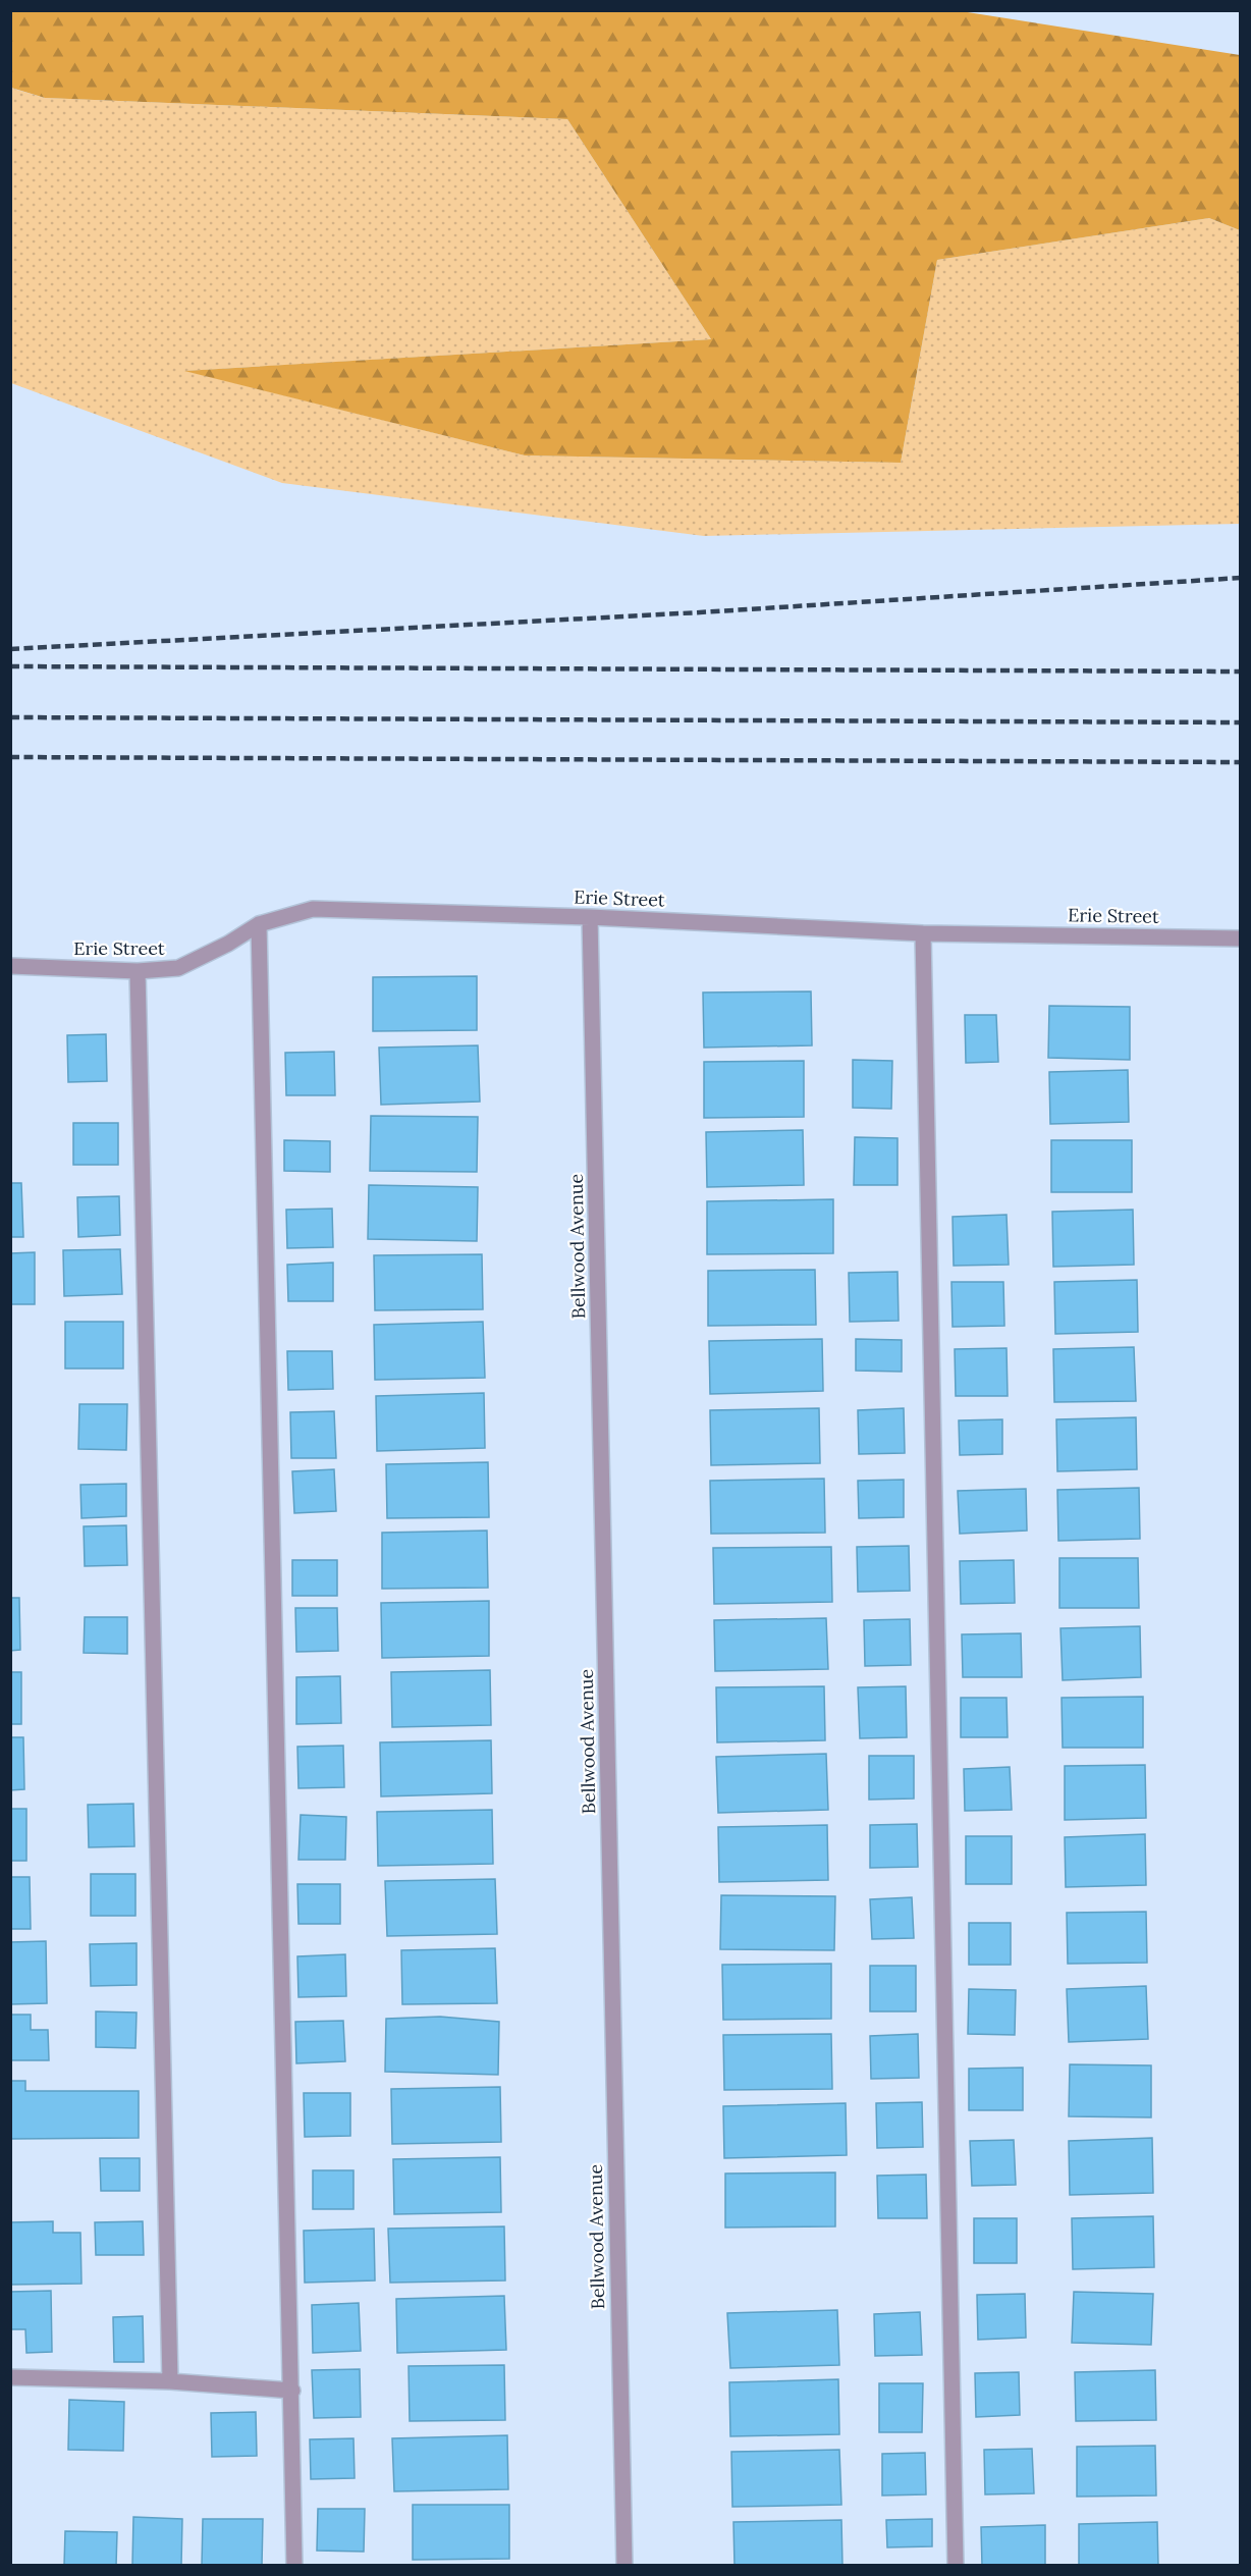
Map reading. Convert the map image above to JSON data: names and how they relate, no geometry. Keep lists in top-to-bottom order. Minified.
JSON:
{"streets":{"street":["Erie Street","Bellwood Avenue"]},"crossings":[["Erie Street","Bellwood Avenue"]]}
